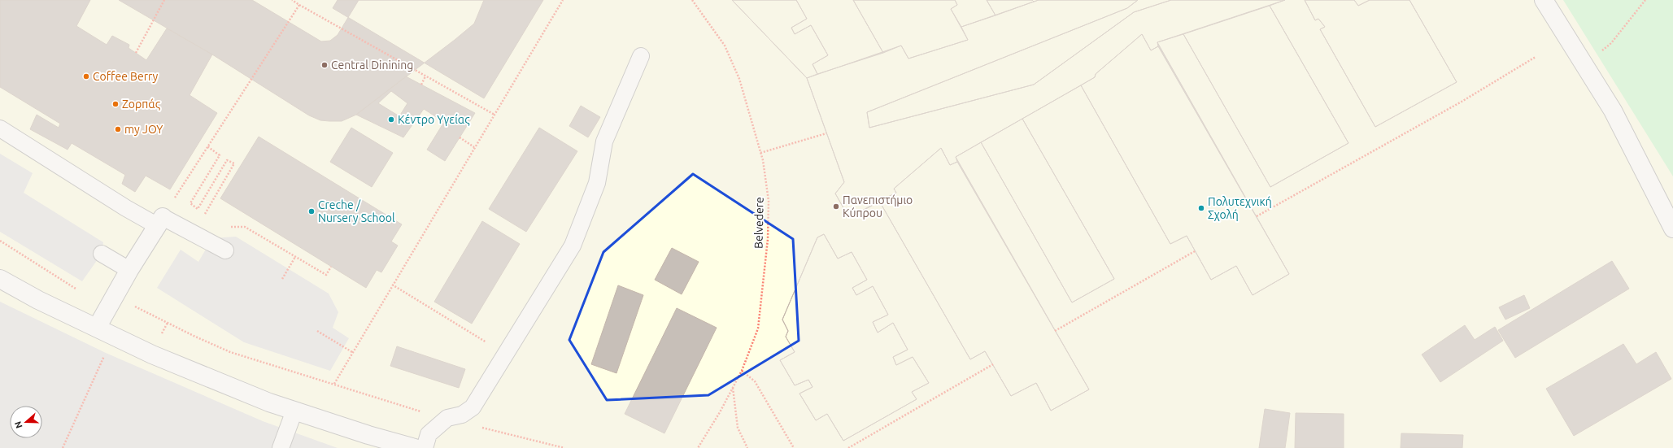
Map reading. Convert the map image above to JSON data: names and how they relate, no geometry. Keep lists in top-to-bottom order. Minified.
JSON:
{"streets":{"path":["Belvedere"]},"places":["Central Dinining","Coffee Berry","Ζορπάς","Κέντρο Υγείας","my JOY","Πανεπιστήμιο Κύπρου","Πολυτεχνική Σχολή","Creche / Nursery School"],"north":"left"}
